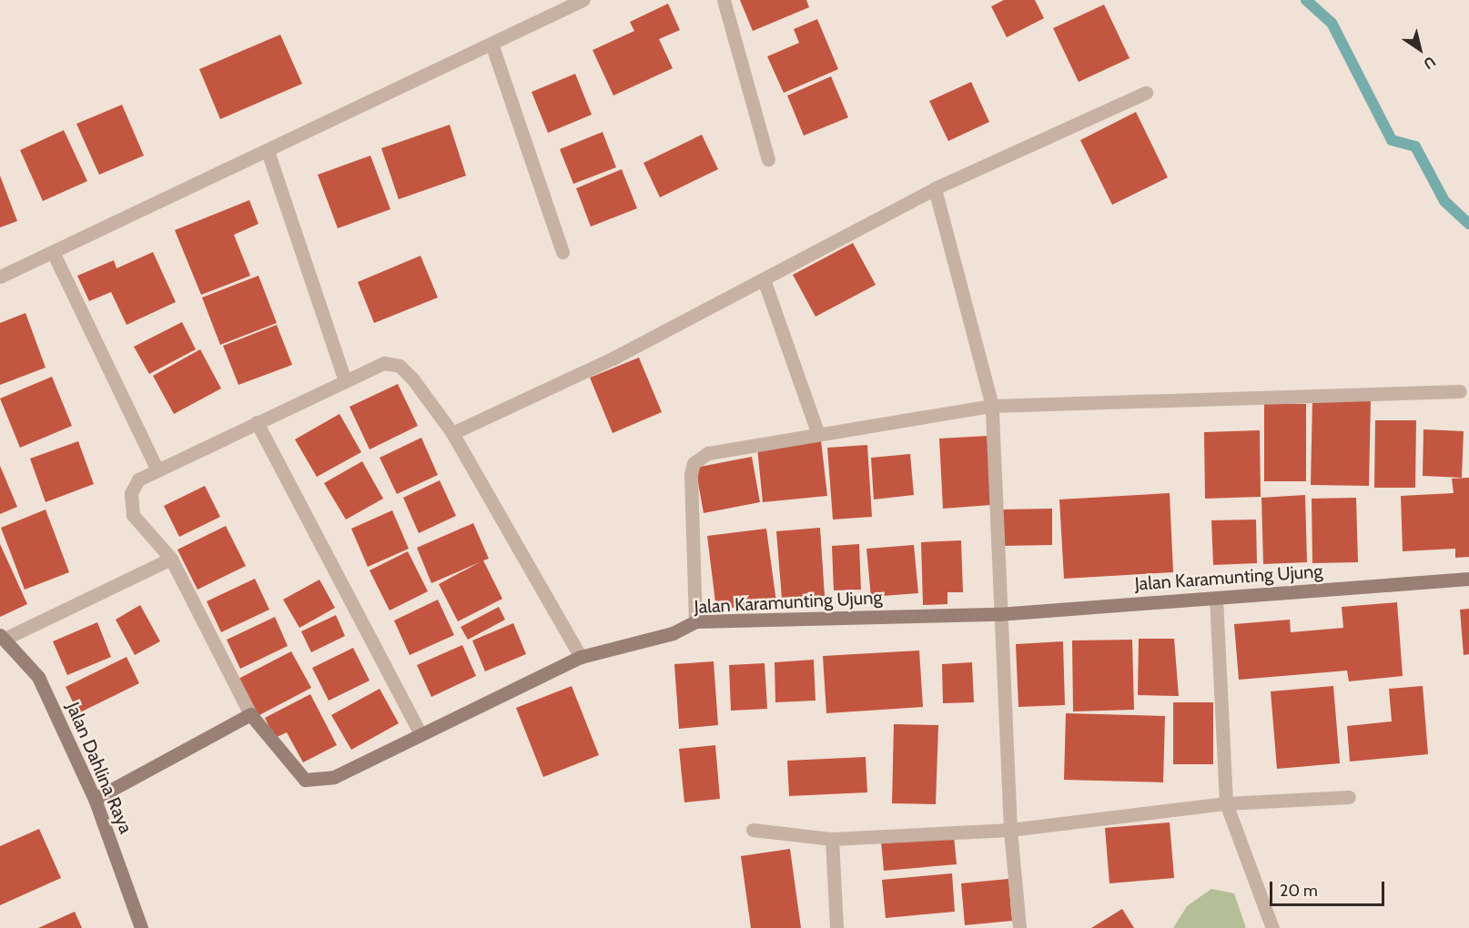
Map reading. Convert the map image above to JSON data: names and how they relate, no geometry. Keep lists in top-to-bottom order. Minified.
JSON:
{"streets":{"street":["Jalan Karamunting Ujung","Jalan Dahlina Raya"]},"scale_bar":"20 m","north":"bottom right"}
